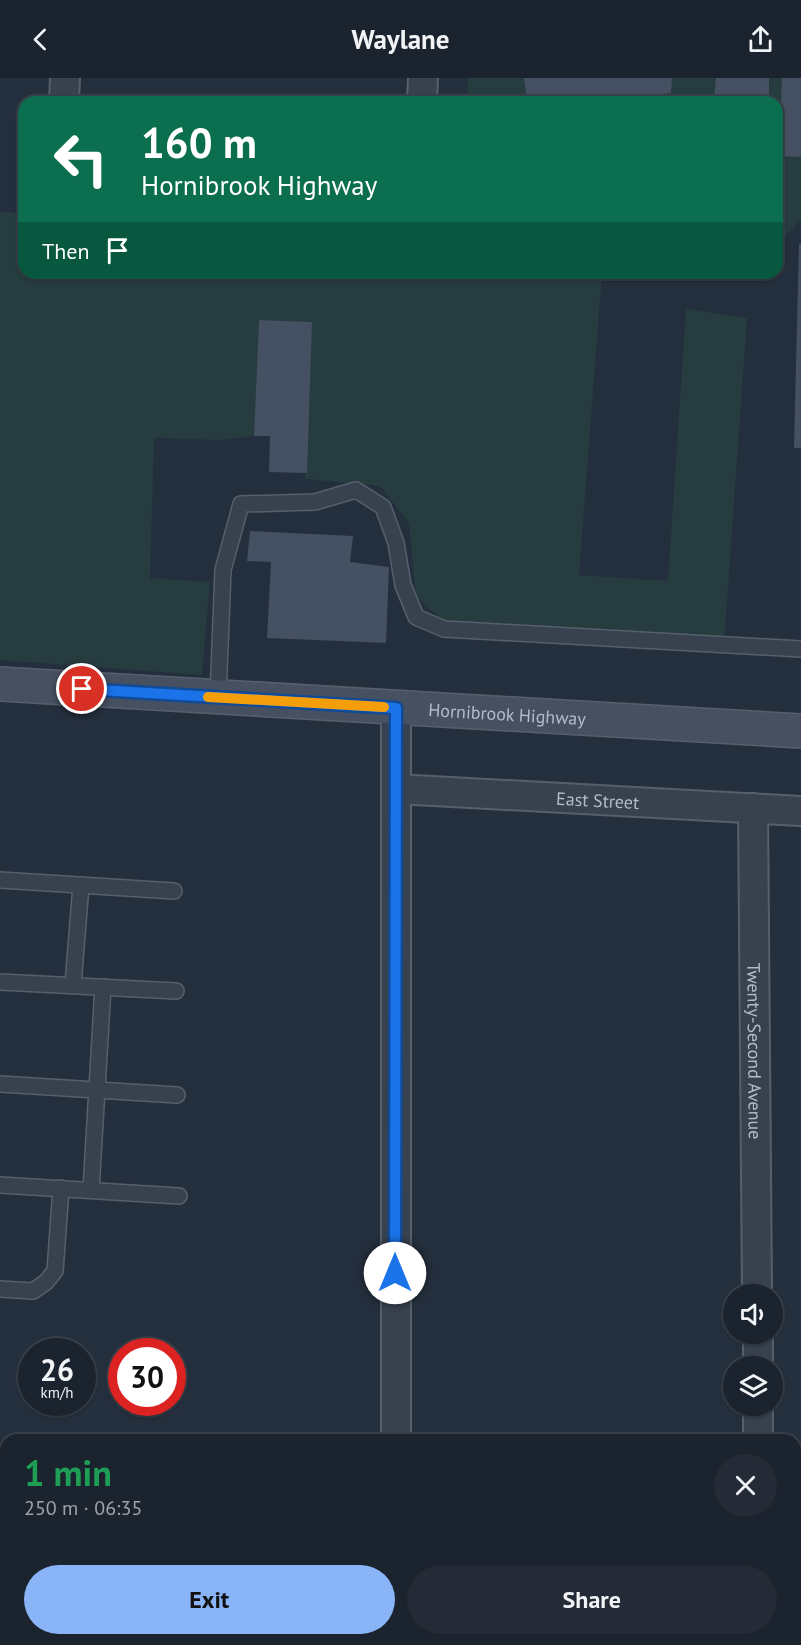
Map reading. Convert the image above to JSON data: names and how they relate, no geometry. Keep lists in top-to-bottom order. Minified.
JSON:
{"streets":{"main road":["Hornibrook Highway"],"street":["East Street","Twenty-Second Avenue"]},"crossings":[["East Street","Twenty-Second Avenue"]],"page":{"header":"Waylane","turn":["160 m","Hornibrook Highway"],"then":"Then","speed":"26 km/h","limit":"30","heading":["1 min","250 m · 06:35"],"buttons":["Exit","Share"]}}
